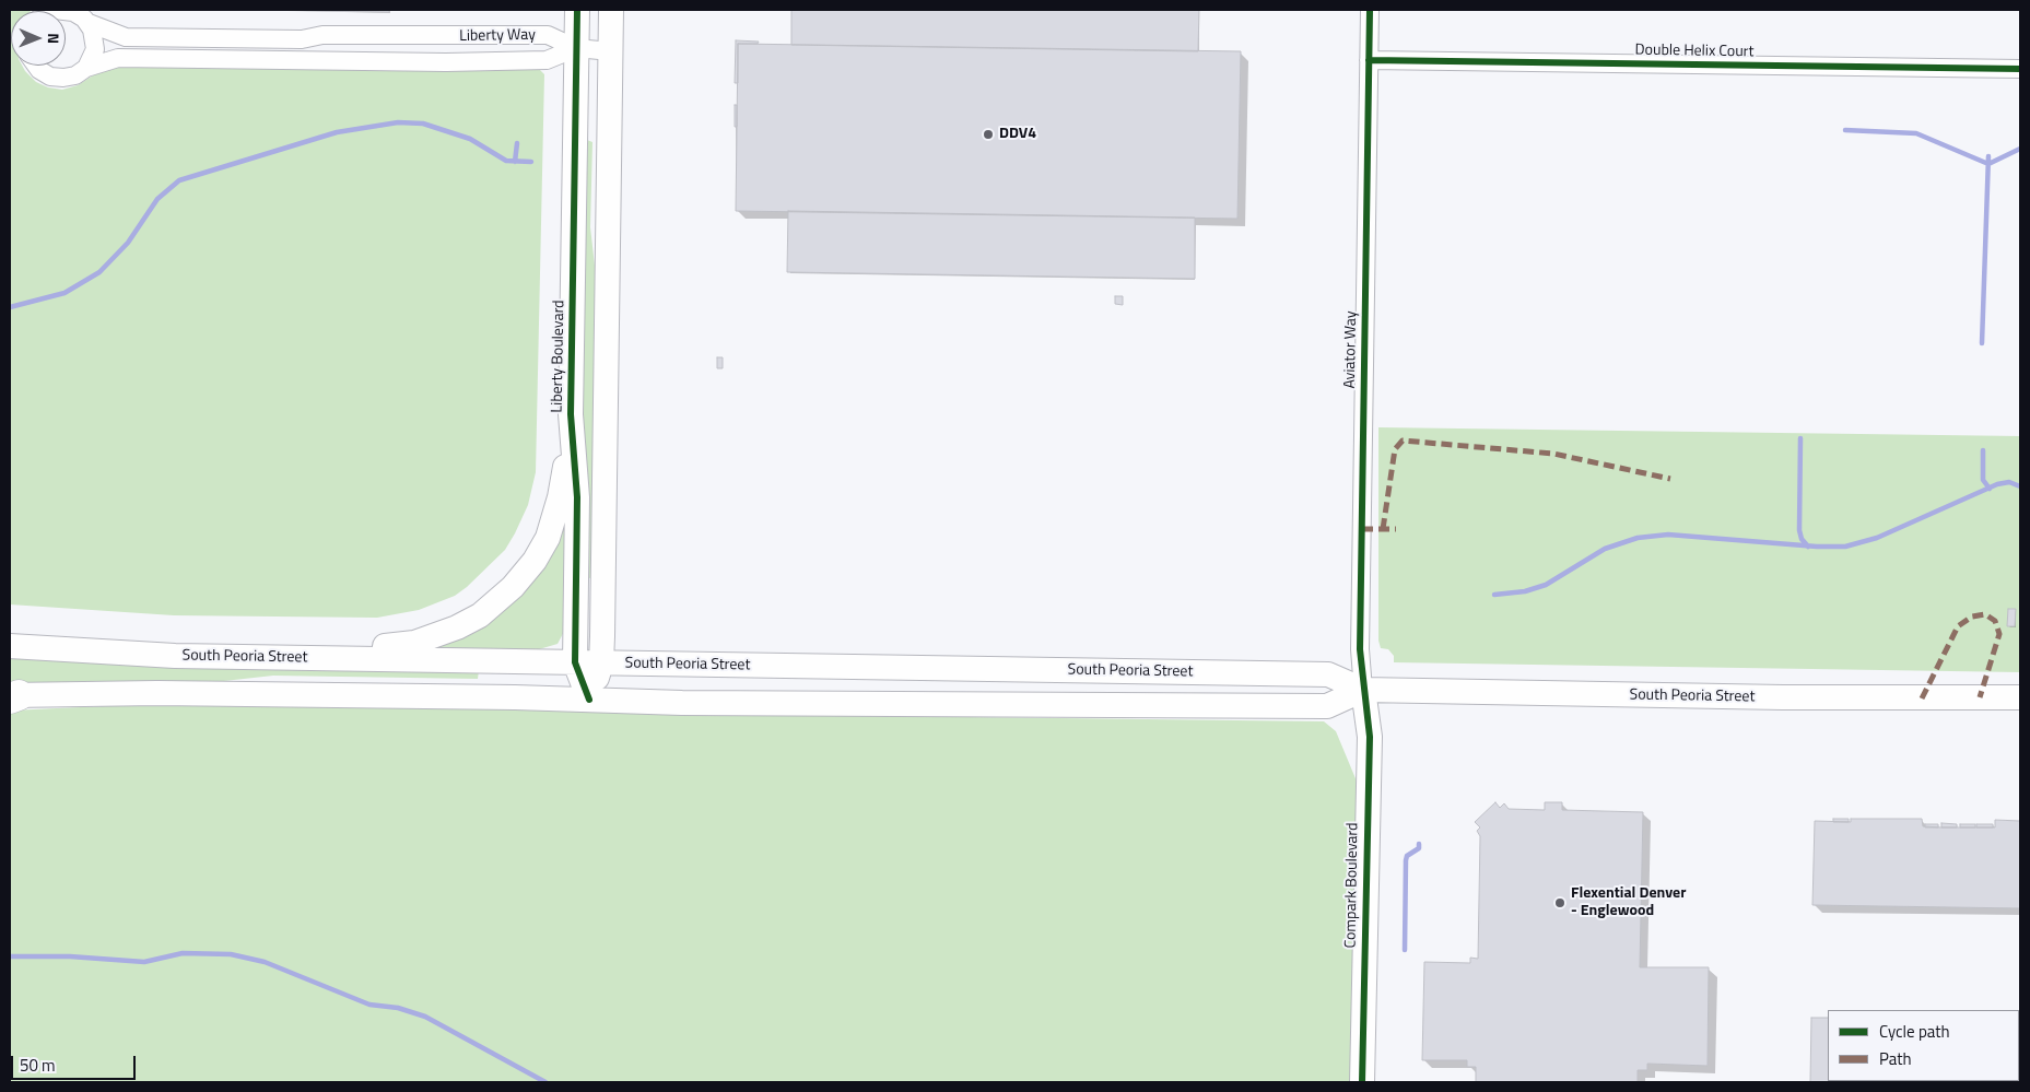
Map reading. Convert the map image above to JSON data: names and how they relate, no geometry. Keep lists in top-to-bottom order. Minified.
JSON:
{"streets":{"main road":["Liberty Boulevard","South Peoria Street","Compark Boulevard"],"street":["Liberty Way","Double Helix Court","Aviator Way"]},"crossings":[["Liberty Way","Liberty Boulevard"],["Double Helix Court","Aviator Way"],["Aviator Way","South Peoria Street"],["Aviator Way","Compark Boulevard"],["Liberty Boulevard","South Peoria Street"],["South Peoria Street","Compark Boulevard"]],"places":["DDV4","Flexential Denver - Englewood"],"legend":["Cycle path","Path"],"scale_bar":"50 m","north":"right"}
